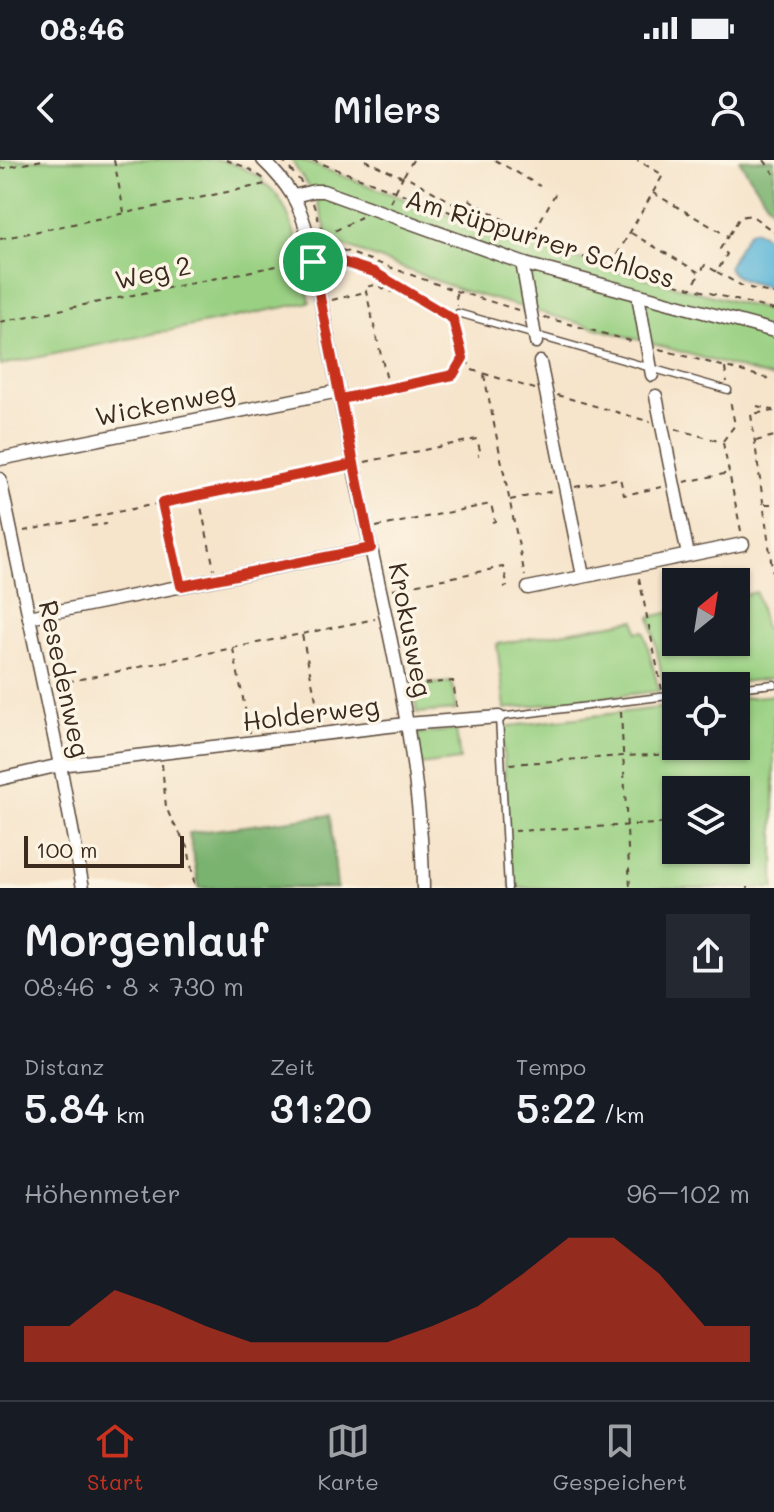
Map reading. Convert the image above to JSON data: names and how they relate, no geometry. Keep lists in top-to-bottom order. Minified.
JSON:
{"streets":{"street":["Am Rüppurrer Schloss","Wickenweg","Krokusweg","Resedenweg","Holderweg"],"path":["Weg 2"]},"crossings":[["Am Rüppurrer Schloss","Krokusweg"],["Weg 2","Krokusweg"],["Wickenweg","Krokusweg"],["Krokusweg","Holderweg"],["Resedenweg","Holderweg"]],"scale_bar":"100 m","north":"top right","page":{"status":"08:46","header":"Milers","scale":"100 m","heading":["Morgenlauf","08:46 · 8 × 730 m"],"stats":[["Distanz","5.84 km"],["Zeit","31:20"],["Tempo","5:22 /km"]],"chart":["Höhenmeter","96–102 m"],"tabs":["Start","Karte","Gespeichert"]}}
